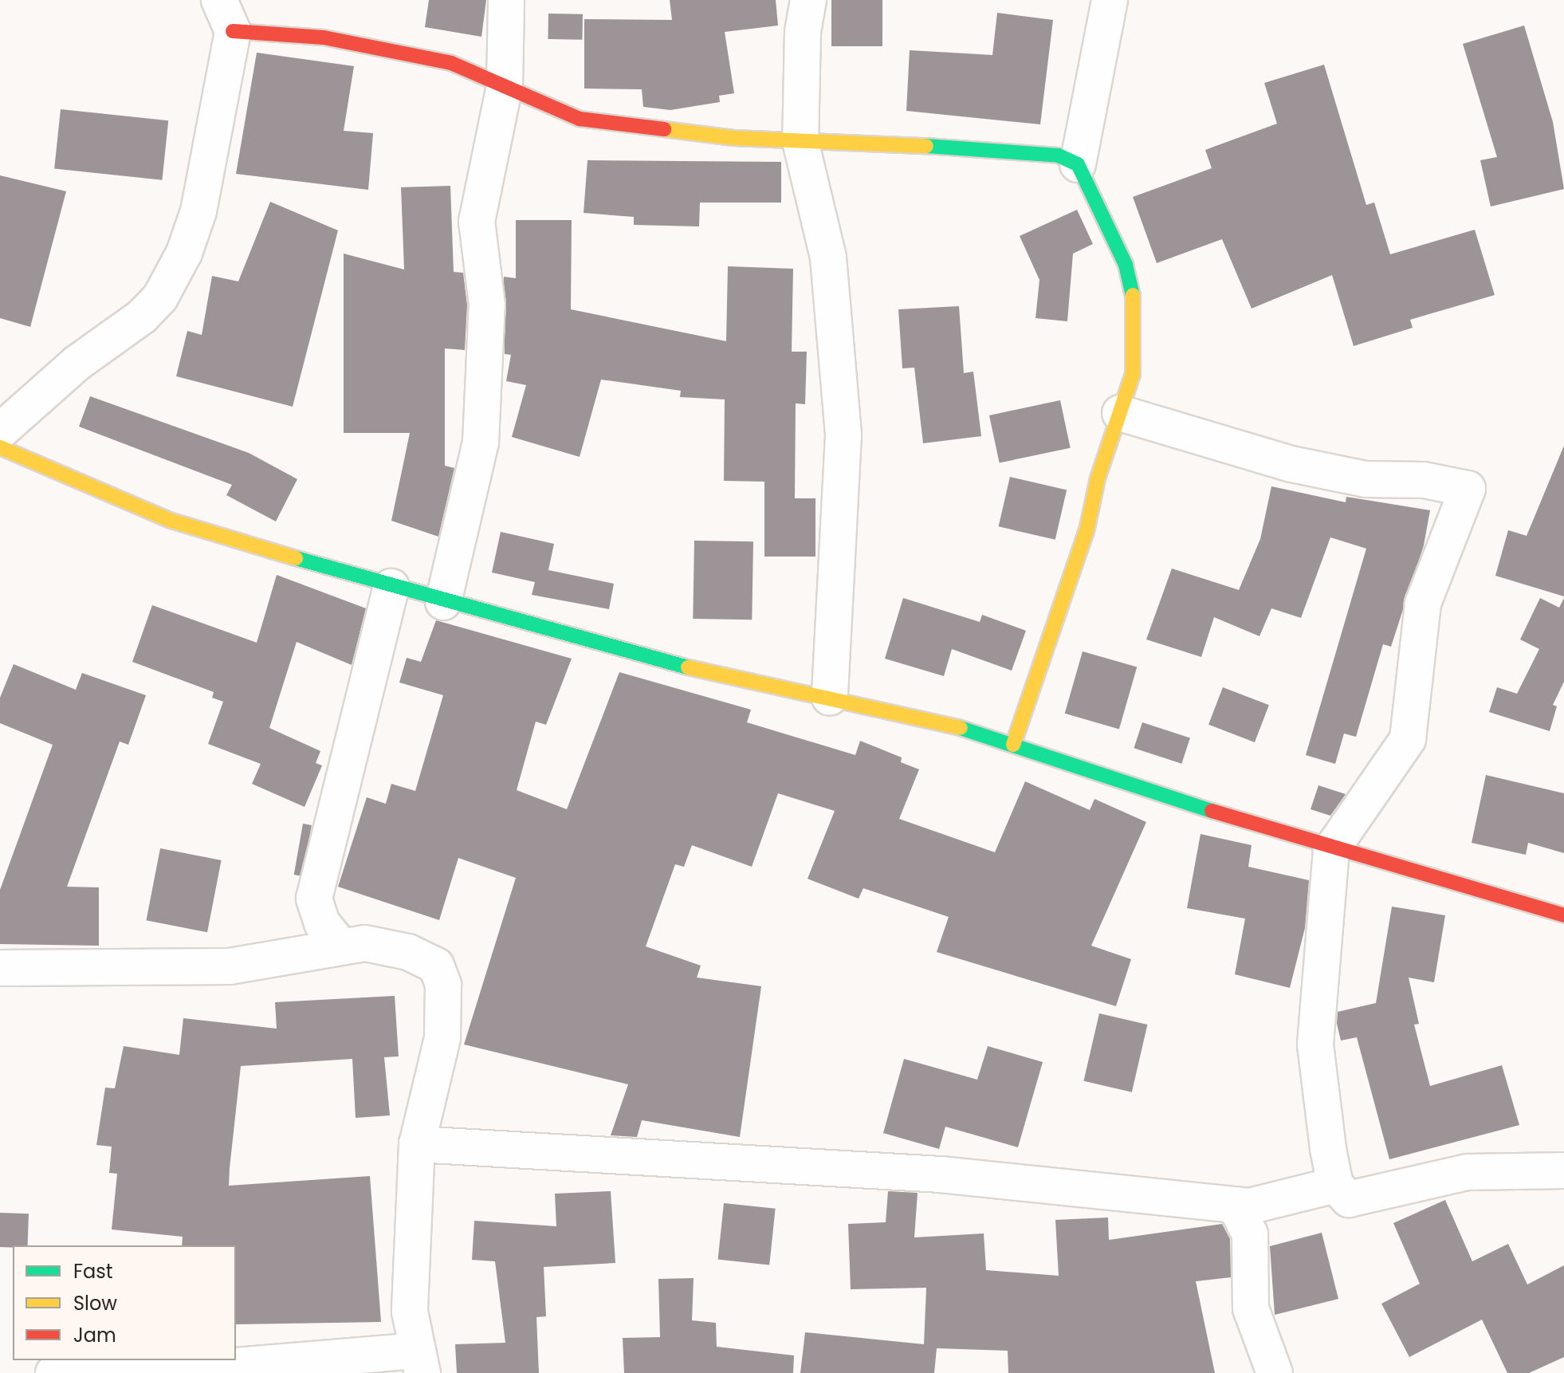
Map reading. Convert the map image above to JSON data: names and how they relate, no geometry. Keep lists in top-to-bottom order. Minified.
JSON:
{"legend":["Fast","Slow","Jam"]}
